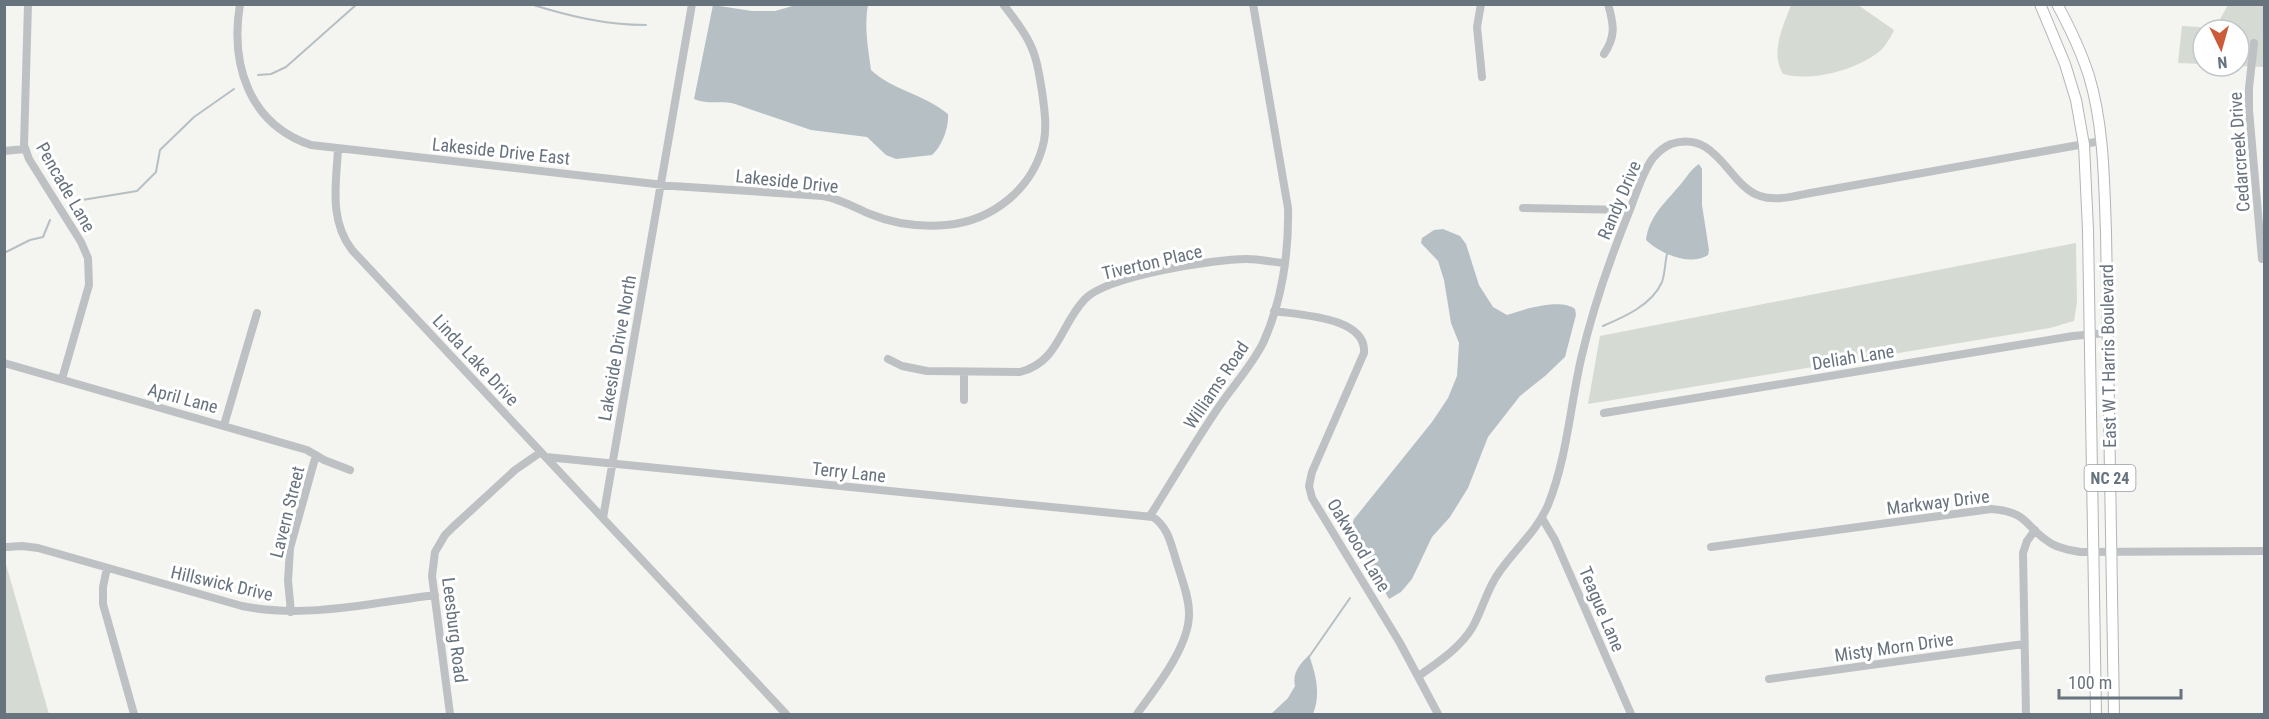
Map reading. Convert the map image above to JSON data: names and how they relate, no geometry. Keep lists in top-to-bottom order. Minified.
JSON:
{"streets":{"main road":["East W T Harris Boulevard","NC 24"],"street":["Lakeside Drive East","Cedarcreek Drive","Lakeside Drive","Pencade Lane","Randy Drive","Tiverton Place","Lakeside Drive North","Deliah Lane","Linda Lake Drive","Williams Road","April Lane","Terry Lane","Markway Drive","Lavern Street","Oakwood Lane","Hillswick Drive","Teague Lane","Leesburg Road","Misty Morn Drive"]},"crossings":[["Lakeside Drive East","Lakeside Drive"],["Lakeside Drive East","Lakeside Drive North"],["Lakeside Drive East","Linda Lake Drive"],["Lakeside Drive","Lakeside Drive North"],["Pencade Lane","April Lane"],["Randy Drive","East W T Harris Boulevard"],["Randy Drive","Oakwood Lane"],["Randy Drive","Teague Lane"],["Tiverton Place","Williams Road"],["Lakeside Drive North","Linda Lake Drive"],["Lakeside Drive North","Terry Lane"],["East W T Harris Boulevard","Deliah Lane"],["East W T Harris Boulevard","Markway Drive"],["Linda Lake Drive","Terry Lane"],["Linda Lake Drive","Leesburg Road"],["Williams Road","Terry Lane"],["Williams Road","Oakwood Lane"],["April Lane","Lavern Street"],["Terry Lane","Leesburg Road"],["Lavern Street","Hillswick Drive"],["Hillswick Drive","Leesburg Road"]],"scale_bar":"100 m","north":"bottom"}
